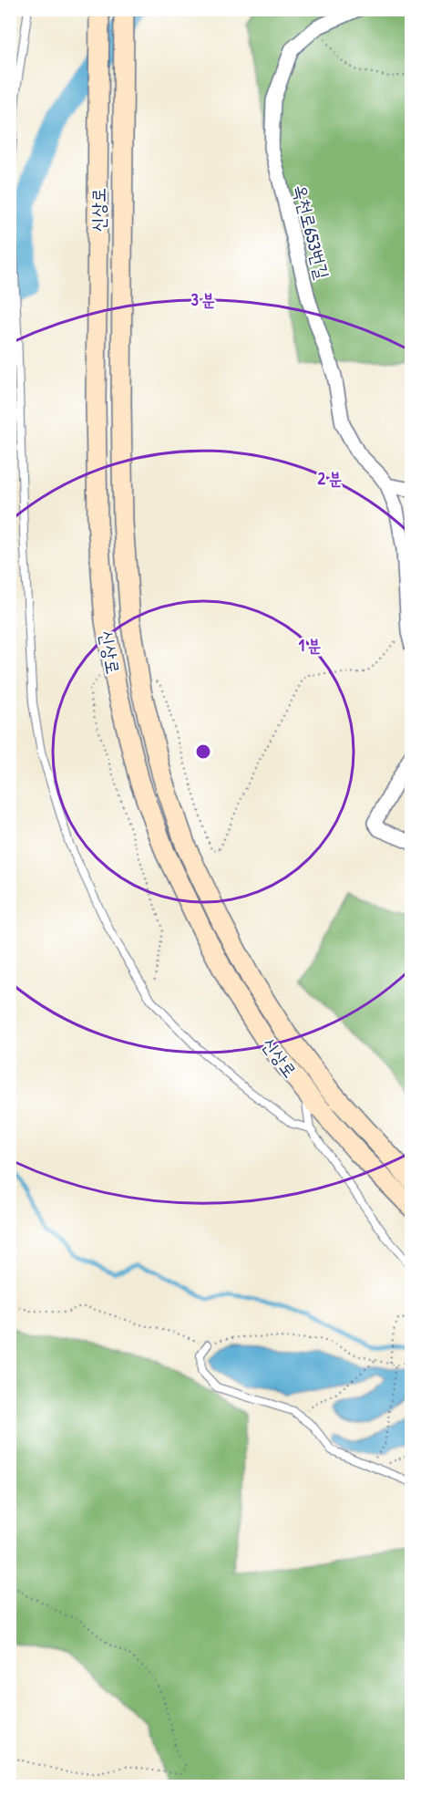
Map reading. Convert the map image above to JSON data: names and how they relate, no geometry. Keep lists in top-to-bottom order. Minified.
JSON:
{"streets":{"street":["신상로","옥천로653번길"]},"rings":["3 분","2 분","1 분"]}
